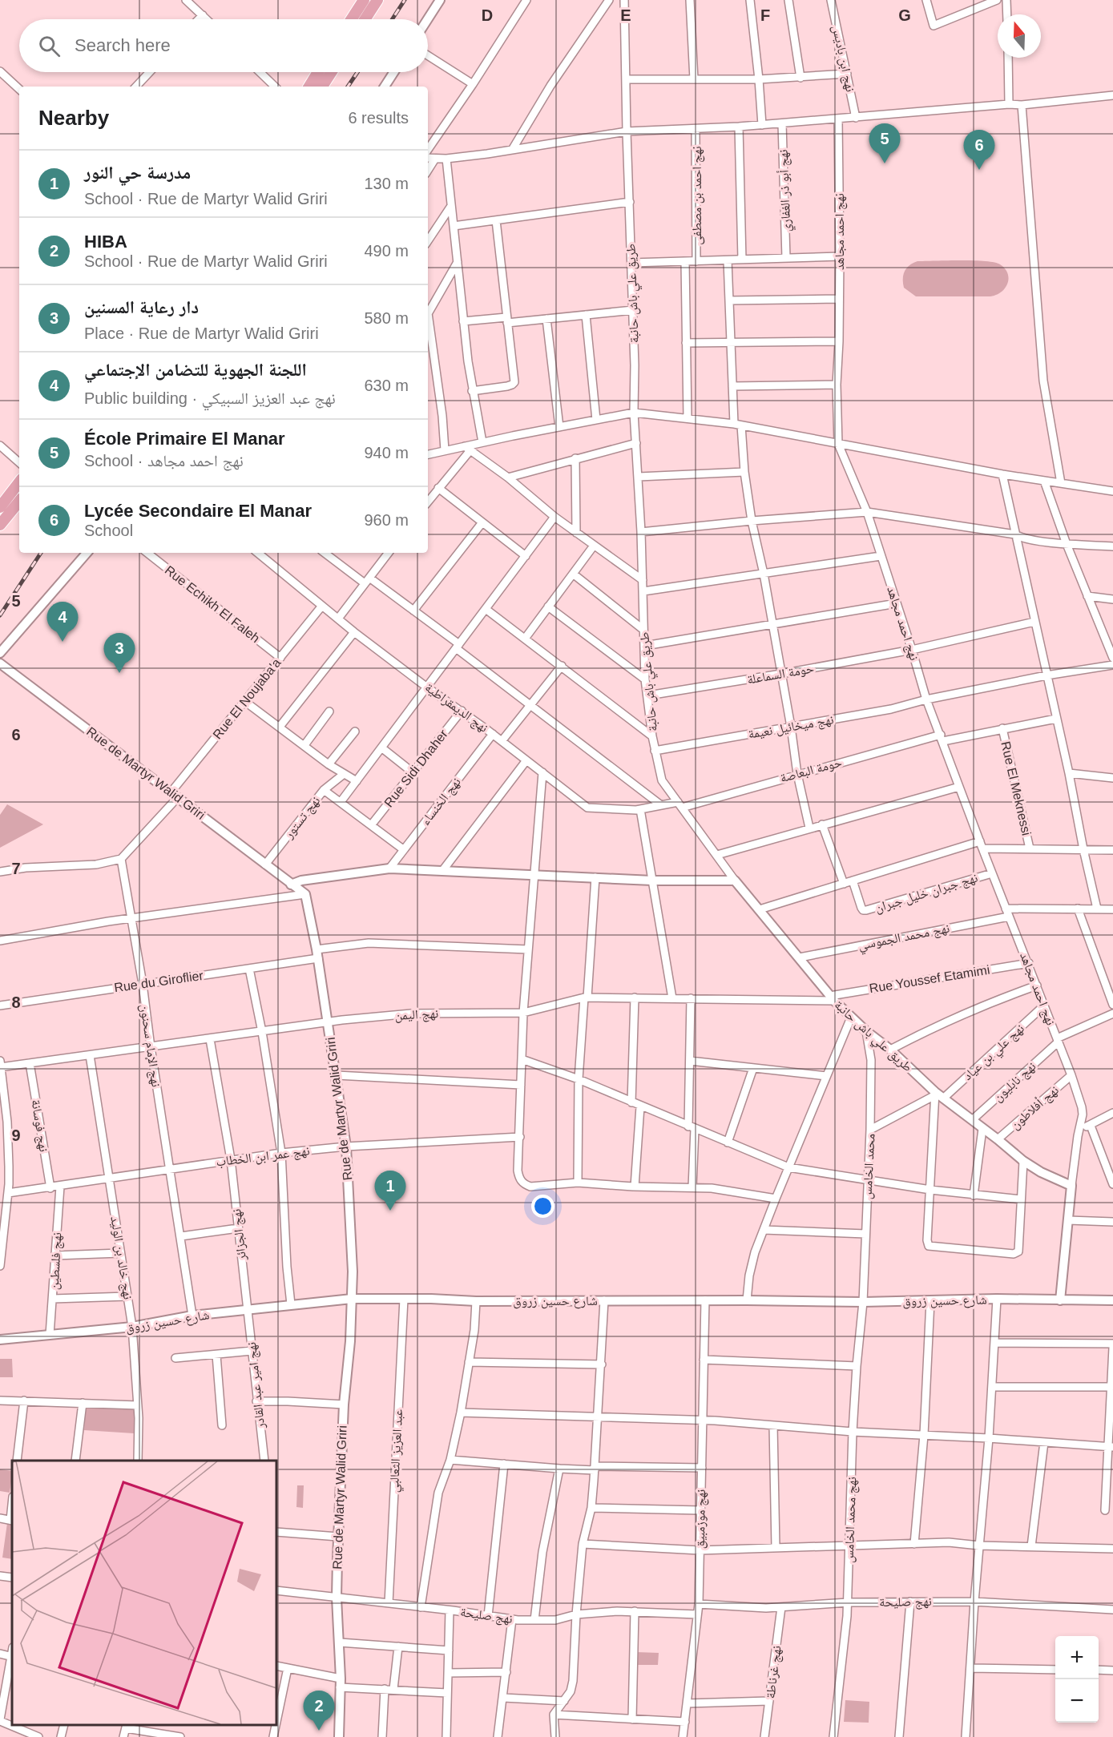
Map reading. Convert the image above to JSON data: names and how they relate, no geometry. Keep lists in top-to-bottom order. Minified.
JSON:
{"streets":{"street":["نهج ابن باديس","نهج أبو ذر الغفاري","نهج احمد بن مصطفى","نهج احمد مجاهد","طريق علي باش حانبة","Rue Echikh El Faleh","حومة السماعلة","Rue El Noujaba'a","نهج الديمقراطية","نهج ميخائيل نعيمة","Rue Sidi Dhaher","حومة البعاصة","Rue de Martyr Walid Griri","Rue El Meknessi","نهج الخنساء","نهج تستور","نهج جبران خليل جبران","نهج محمد الجموسي","Rue Youssef Etamimi","Rue du Giroflier","نهج اليمن","نهج الإمام سحنون","نهج علي بن عياد","نهج نابليون","نهج أفلاطون","نهج فوسانة","نهج عمر ابن الخطاب","محمد الخامس","نهج الجزائر","نهج خالد بن الوليد","نهج فلسطين","شارع حسين زروق","نهج امير عبد القادر","عبد العزيز الثعالبي","نهج موزمبيق","نهج محمد الخامس","نهج صليحة","نهج غرناطة"]},"crossings":[["نهج احمد مجاهد","حومة السماعلة"],["نهج احمد مجاهد","نهج ميخائيل نعيمة"],["نهج احمد مجاهد","حومة البعاصة"],["نهج احمد مجاهد","نهج جبران خليل جبران"],["نهج احمد مجاهد","نهج محمد الجموسي"],["نهج احمد مجاهد","Rue Youssef Etamimi"],["نهج احمد مجاهد","نهج علي بن عياد"],["نهج احمد مجاهد","نهج نابليون"],["نهج احمد مجاهد","نهج أفلاطون"],["طريق علي باش حانبة","حومة السماعلة"],["طريق علي باش حانبة","نهج الديمقراطية"],["طريق علي باش حانبة","نهج ميخائيل نعيمة"],["طريق علي باش حانبة","حومة البعاصة"],["طريق علي باش حانبة","نهج محمد الجموسي"],["طريق علي باش حانبة","Rue Youssef Etamimi"],["طريق علي باش حانبة","نهج اليمن"],["طريق علي باش حانبة","نهج علي بن عياد"],["طريق علي باش حانبة","نهج نابليون"],["طريق علي باش حانبة","نهج أفلاطون"],["طريق علي باش حانبة","محمد الخامس"],["Rue Echikh El Faleh","Rue El Noujaba'a"],["Rue El Noujaba'a","نهج الديمقراطية"],["Rue El Noujaba'a","Rue de Martyr Walid Griri"],["نهج الديمقراطية","Rue Sidi Dhaher"],["نهج الديمقراطية","حومة البعاصة"],["نهج الديمقراطية","نهج الخنساء"],["حومة البعاصة","Rue El Meknessi"],["Rue de Martyr Walid Griri","نهج تستور"],["Rue de Martyr Walid Griri","Rue du Giroflier"],["Rue de Martyr Walid Griri","نهج اليمن"],["Rue de Martyr Walid Griri","نهج عمر ابن الخطاب"],["Rue de Martyr Walid Griri","شارع حسين زروق"],["Rue de Martyr Walid Griri","نهج صليحة"],["Rue Youssef Etamimi","نهج اليمن"],["Rue du Giroflier","نهج الإمام سحنون"],["نهج اليمن","نهج الإمام سحنون"],["نهج اليمن","نهج فوسانة"],["نهج اليمن","نهج الجزائر"],["نهج اليمن","نهج خالد بن الوليد"],["نهج الإمام سحنون","نهج عمر ابن الخطاب"],["نهج الإمام سحنون","شارع حسين زروق"],["نهج فوسانة","نهج عمر ابن الخطاب"],["نهج عمر ابن الخطاب","نهج الجزائر"],["نهج عمر ابن الخطاب","نهج خالد بن الوليد"],["نهج عمر ابن الخطاب","نهج فلسطين"],["محمد الخامس","شارع حسين زروق"],["محمد الخامس","نهج محمد الخامس"],["نهج الجزائر","شارع حسين زروق"],["نهج الجزائر","نهج امير عبد القادر"],["نهج خالد بن الوليد","شارع حسين زروق"],["نهج فلسطين","شارع حسين زروق"],["شارع حسين زروق","نهج امير عبد القادر"],["شارع حسين زروق","عبد العزيز الثعالبي"],["شارع حسين زروق","نهج موزمبيق"],["شارع حسين زروق","نهج محمد الخامس"],["عبد العزيز الثعالبي","نهج صليحة"],["نهج موزمبيق","نهج صليحة"],["نهج محمد الخامس","نهج صليحة"],["نهج صليحة","نهج غرناطة"]],"north":"top","page":{"search":"Search here","heading":["Nearby","6 results"],"pins":["5","6","4","3","1","2"],"list":[{"mark":"1","name":"مدرسة حي النور","note":"School · Rue de Martyr Walid Griri","value":"130 m"},{"mark":"2","name":"HIBA","note":"School · Rue de Martyr Walid Griri","value":"490 m"},{"mark":"3","name":"دار رعاية المسنين","note":"Place · Rue de Martyr Walid Griri","value":"580 m"},{"mark":"4","name":"اللجنة الجهوية للتضامن الإجتماعي","note":"Public building · نهج عبد العزيز السبيكي","value":"630 m"},{"mark":"5","name":"École Primaire El Manar","note":"School · نهج احمد مجاهد","value":"940 m"},{"mark":"6","name":"Lycée Secondaire El Manar","note":"School","value":"960 m"}],"map_buttons":["+","−"]},"grid":{"columns":["D","E","F","G"],"rows":["5","6","7","8","9"]}}
